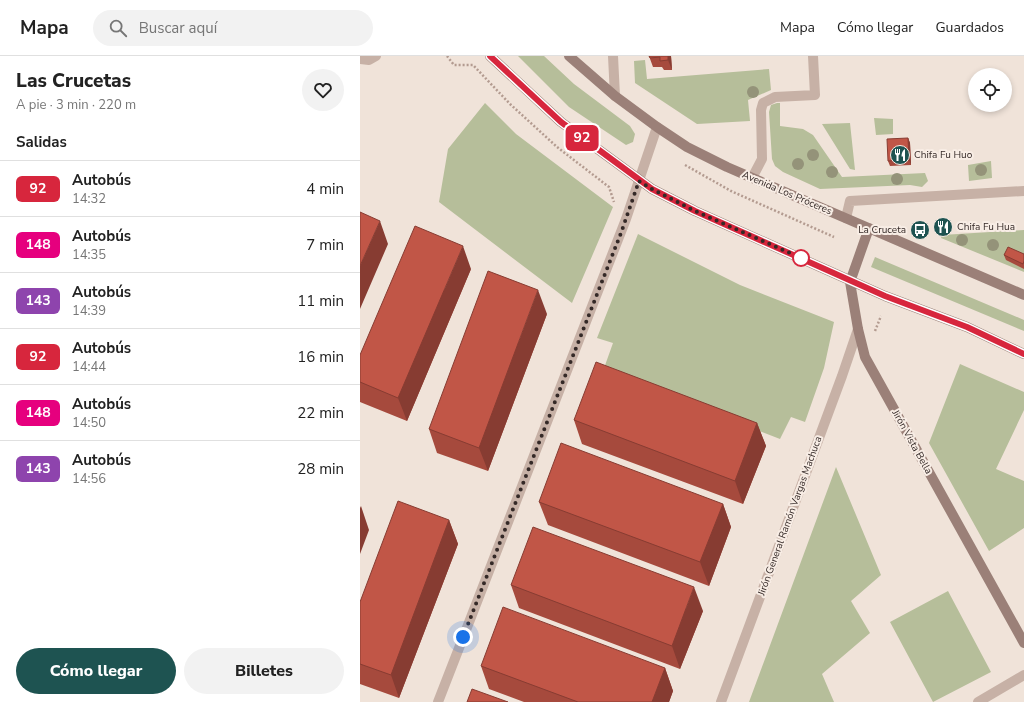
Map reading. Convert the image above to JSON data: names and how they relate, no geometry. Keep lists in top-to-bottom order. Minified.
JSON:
{"streets":{"main road":["Avenida Los Próceres","Jirón Vista Bella"],"street":["Jirón General Ramón Vargas Machuca"]},"crossings":[["Avenida Los Próceres","Jirón Vista Bella"],["Jirón Vista Bella","Jirón General Ramón Vargas Machuca"]],"places":{"restaurant":["Chifa Fu Huo","Chifa Fu Hua"],"bus stop":["La Cruceta"]},"lines":["bus line 92"],"page":{"header":"Mapa","search":"Buscar aquí","nav":["Mapa","Cómo llegar","Guardados"],"heading":[["Las Crucetas","A pie · 3 min · 220 m"],"Salidas"],"on_map":"92","list":[{"mark":"92","name":"Autobús","note":"14:32","value":"4 min"},{"mark":"148","name":"Autobús","note":"14:35","value":"7 min"},{"mark":"143","name":"Autobús","note":"14:39","value":"11 min"},{"mark":"92","name":"Autobús","note":"14:44","value":"16 min"},{"mark":"148","name":"Autobús","note":"14:50","value":"22 min"},{"mark":"143","name":"Autobús","note":"14:56","value":"28 min"}],"buttons":["Cómo llegar","Billetes"]}}
